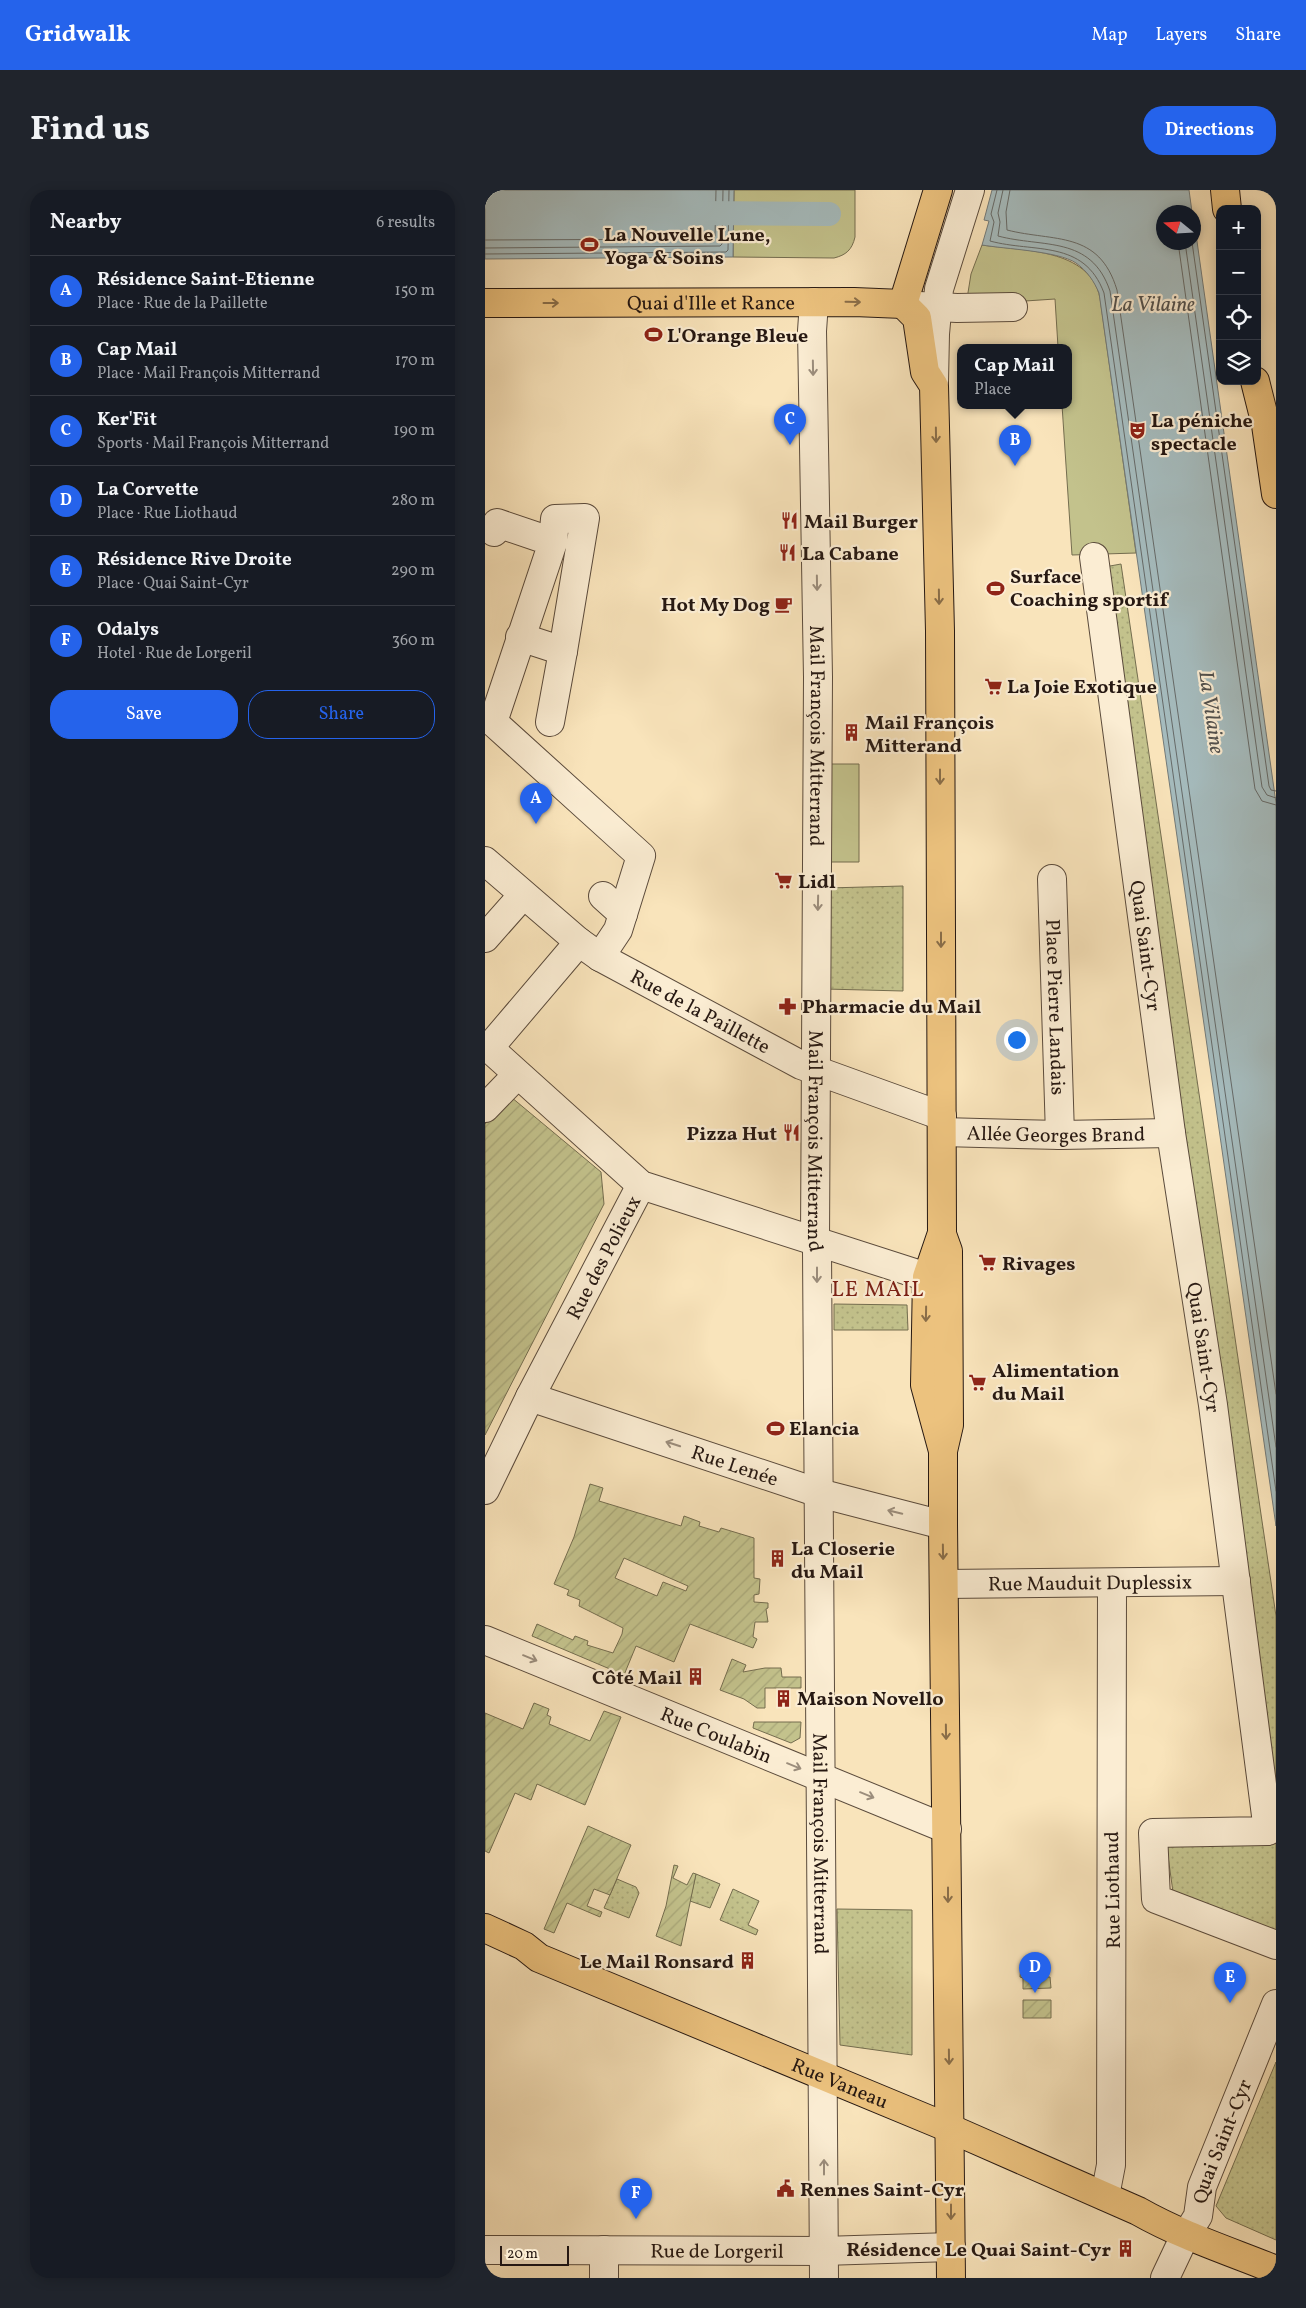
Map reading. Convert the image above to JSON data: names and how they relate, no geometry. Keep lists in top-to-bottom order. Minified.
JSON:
{"streets":{"main road":["Quai d'Ille et Rance","Rue Vaneau"],"street":["Mail François Mitterrand","Quai Saint-Cyr","Place Pierre Landais","Rue de la Paillette","Allée Georges Brand","Rue des Polieux","Rue Lenée","Rue Mauduit Duplessix","Rue Coulabin","Rue Liothaud","Rue de Lorgeril"]},"crossings":[["Quai d'Ille et Rance","Mail François Mitterrand"],["Mail François Mitterrand","Rue de la Paillette"],["Mail François Mitterrand","Rue des Polieux"],["Mail François Mitterrand","Rue Lenée"],["Mail François Mitterrand","Rue Coulabin"],["Mail François Mitterrand","Rue Vaneau"],["Mail François Mitterrand","Rue de Lorgeril"],["Quai Saint-Cyr","Allée Georges Brand"],["Quai Saint-Cyr","Rue Mauduit Duplessix"],["Quai Saint-Cyr","Rue Vaneau"],["Place Pierre Landais","Allée Georges Brand"],["Rue de la Paillette","Allée Georges Brand"],["Rue des Polieux","Rue Lenée"],["Rue Mauduit Duplessix","Rue Liothaud"],["Rue Liothaud","Rue Vaneau"]],"one_way":["Quai d'Ille et Rance","Rue Lenée","Rue Coulabin"],"districts":["LE MAIL"],"water":["La Vilaine"],"places":{"sports":["La Nouvelle Lune, Yoga & Soins","L'Orange Bleue","Surface Coaching sportif","Elancia"],"theatre":["La péniche spectacle"],"restaurant":["Mail Burger","La Cabane","Pizza Hut"],"cafe":["Hot My Dog"],"supermarket":["La Joie Exotique","Lidl","Rivages","Alimentation du Mail"],"building":["Mail François Mitterand","La Closerie du Mail","Côté Mail","Maison Novello","Le Mail Ronsard","Résidence Le Quai Saint-Cyr"],"pharmacy":["Pharmacie du Mail"],"public building":["Rennes Saint-Cyr"]},"scale_bar":"20 m","north":"left","page":{"header":"Gridwalk","nav":["Map","Layers","Share"],"title":"Find us","buttons":["Directions",["Save","Share"]],"heading":["Nearby","6 results"],"map_buttons":["+","−"],"list":[{"mark":"A","name":"Résidence Saint-Etienne","note":"Place · Rue de la Paillette","value":"150 m"},{"mark":"B","name":"Cap Mail","note":"Place · Mail François Mitterrand","value":"170 m"},{"mark":"C","name":"Ker'Fit","note":"Sports · Mail François Mitterrand","value":"190 m"},{"mark":"D","name":"La Corvette","note":"Place · Rue Liothaud","value":"280 m"},{"mark":"E","name":"Résidence Rive Droite","note":"Place · Quai Saint-Cyr","value":"290 m"},{"mark":"F","name":"Odalys","note":"Hotel · Rue de Lorgeril","value":"360 m"}],"popup":["Cap Mail","Place"],"pins":["C","B","A","D","E","F"],"scale":"20 m"}}
